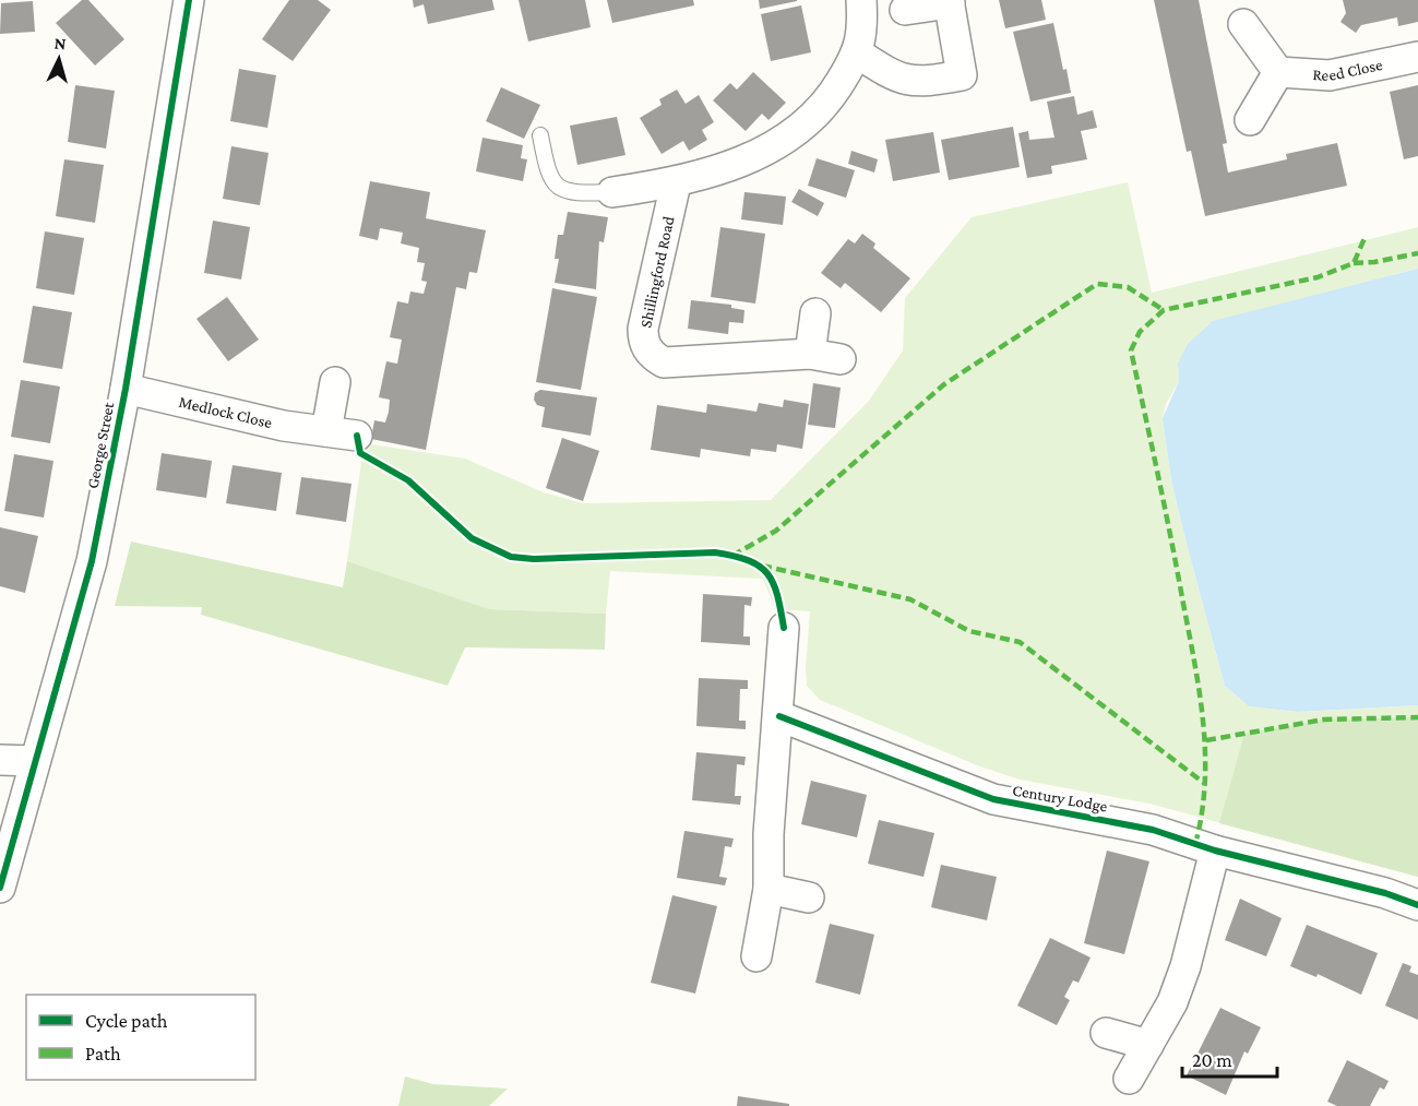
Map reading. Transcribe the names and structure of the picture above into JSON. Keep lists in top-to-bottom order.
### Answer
{
  "streets": {
    "street": [
      "Reed Close",
      "Shillingford Road",
      "Medlock Close",
      "George Street",
      "Century Lodge"
    ]
  },
  "crossings": [
    ["Medlock Close", "George Street"]
  ],
  "legend": ["Cycle path", "Path"],
  "scale_bar": "20 m",
  "north": "top"
}
